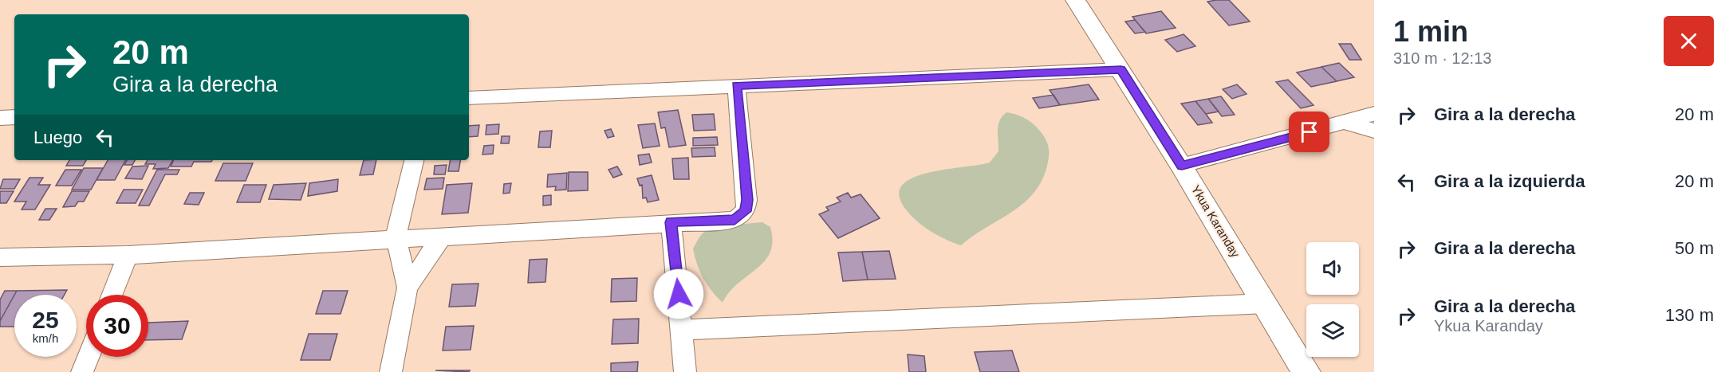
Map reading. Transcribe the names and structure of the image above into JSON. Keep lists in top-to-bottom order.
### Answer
{
  "streets": {
    "street": ["Ykua Karanday"]
  },
  "page": {
    "heading": ["1 min", "310 m · 12:13"],
    "turn": ["20 m", "Gira a la derecha"],
    "list": [
      {
        "name": "Gira a la derecha",
        "value": "20 m"
      },
      {
        "name": "Gira a la izquierda",
        "value": "20 m"
      },
      {
        "name": "Gira a la derecha",
        "value": "50 m"
      },
      {
        "name": "Gira a la derecha",
        "note": "Ykua Karanday",
        "value": "130 m"
      }
    ],
    "then": "Luego",
    "speed": "25 km/h",
    "limit": "30"
  }
}
